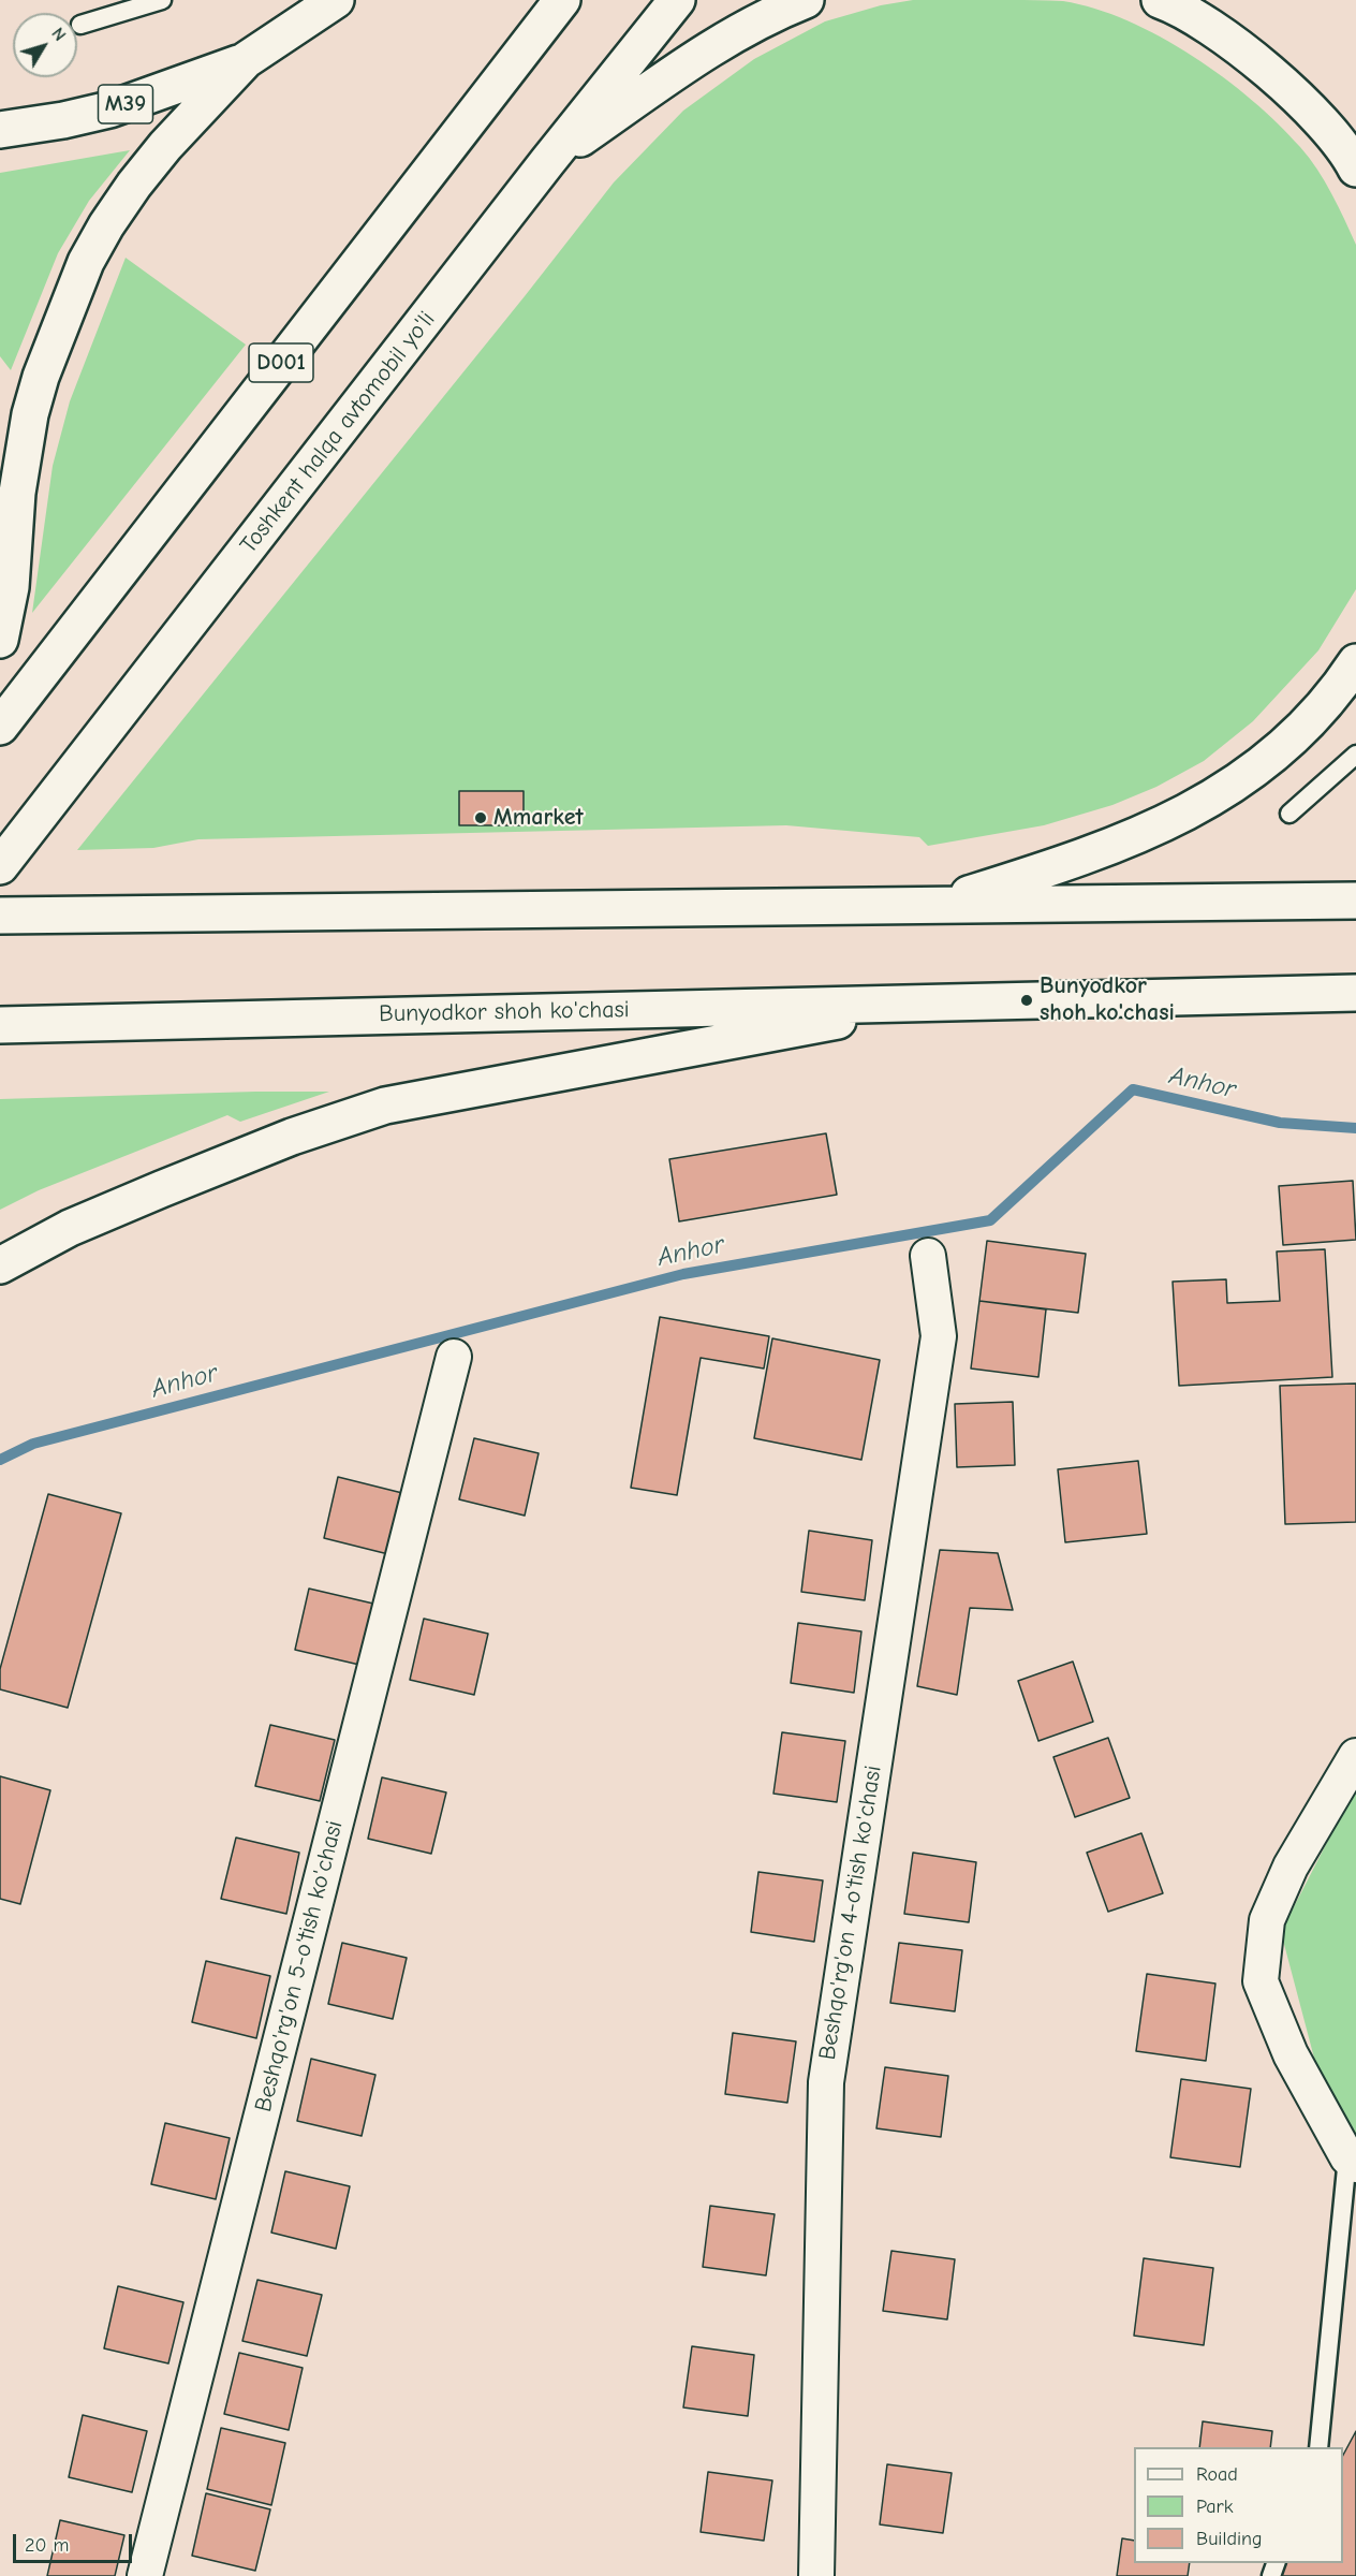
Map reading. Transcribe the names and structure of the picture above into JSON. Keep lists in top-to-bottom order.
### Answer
{
  "streets": {
    "highway": [
      "M39",
      "D001",
      "Toshkent halqa avtomobil yo'li",
      "Bunyodkor shoh ko'chasi"
    ],
    "street": ["Beshqo'rg'on 4-o'tish ko'chasi", "Beshqo'rg'on 5-o'tish ko'chasi"]
  },
  "water": ["Anhor"],
  "places": ["Mmarket", "Bunyodkor shoh ko'chasi"],
  "legend": ["Road", "Park", "Building"],
  "scale_bar": "20 m",
  "north": "top right"
}
